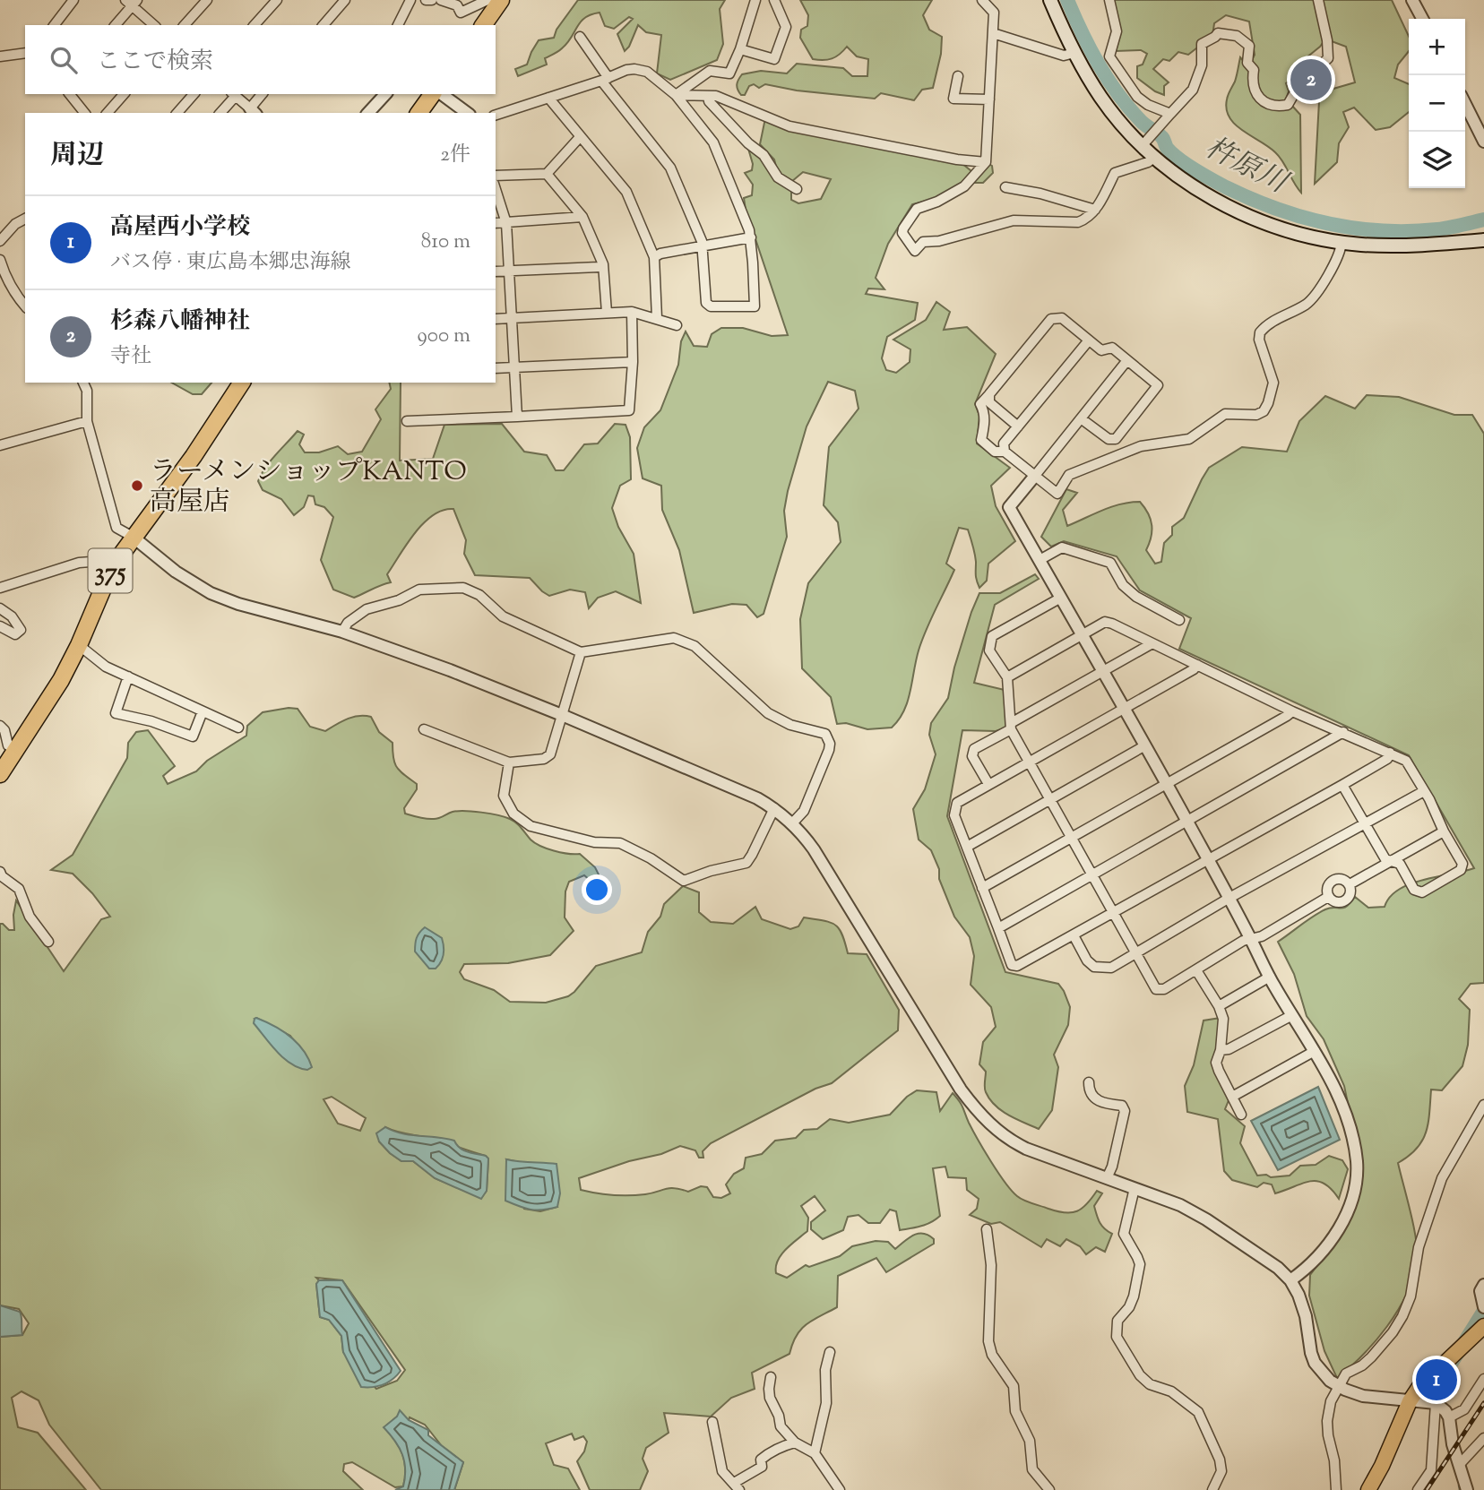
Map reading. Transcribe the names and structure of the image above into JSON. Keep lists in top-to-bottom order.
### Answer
{
  "streets": {
    "highway": ["375"]
  },
  "water": ["杵原川"],
  "places": ["ラーメンショップKANTO 高屋店"],
  "page": {
    "map_buttons": ["+", "−"],
    "search": "ここで検索",
    "pins": ["2", "1"],
    "heading": ["周辺", "2件"],
    "list": [
      {
        "mark": "1",
        "name": "高屋西小学校",
        "note": "バス停 · 東広島本郷忠海線",
        "value": "810 m"
      },
      {
        "mark": "2",
        "name": "杉森八幡神社",
        "note": "寺社",
        "value": "900 m"
      }
    ]
  }
}
